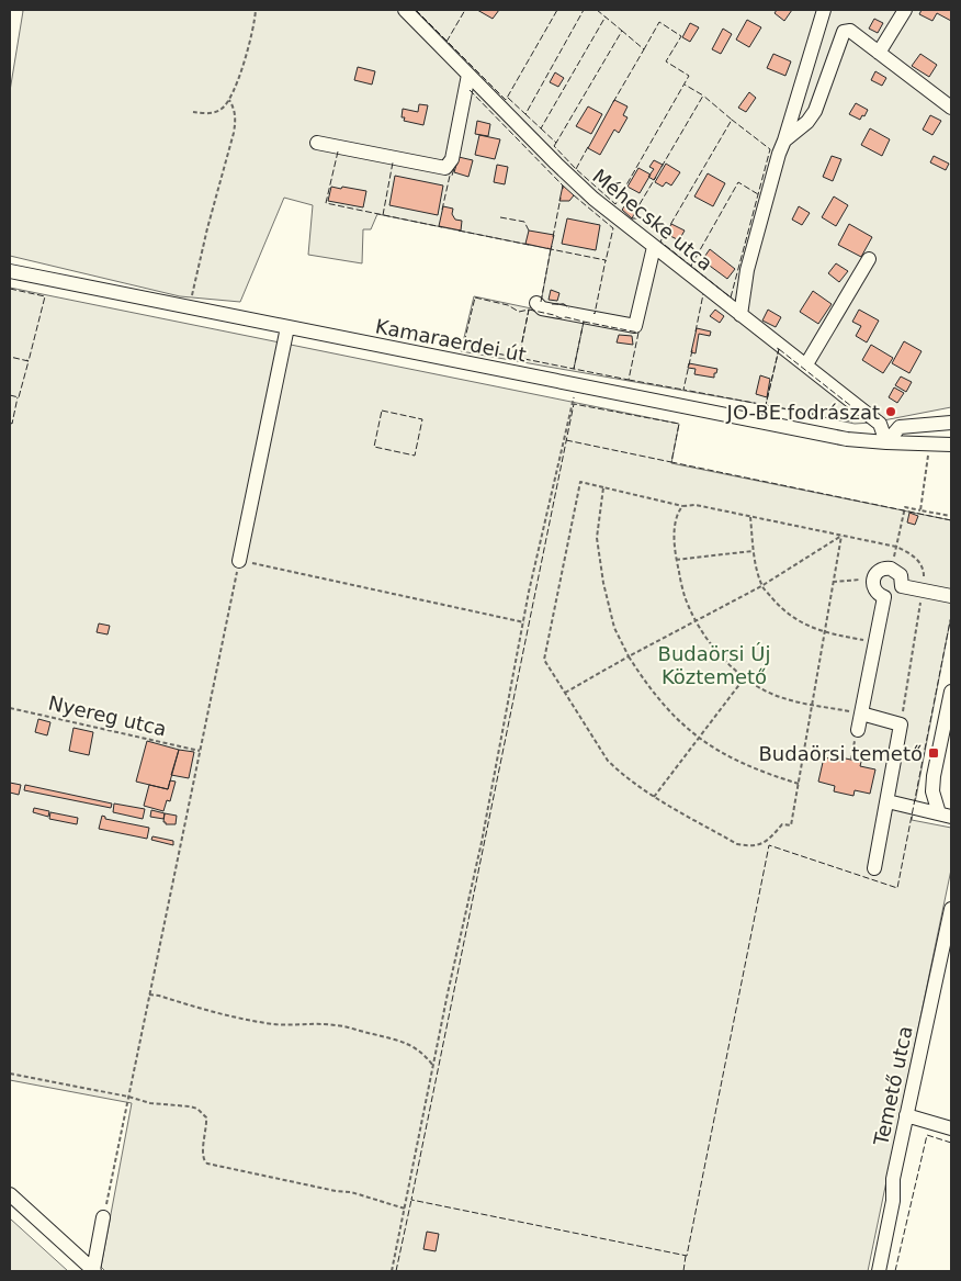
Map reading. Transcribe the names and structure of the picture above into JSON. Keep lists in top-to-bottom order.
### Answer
{
  "streets": {
    "street": ["Méhecske utca", "Kamaraerdei út", "Temető utca"],
    "path": ["Nyereg utca"]
  },
  "crossings": [
    ["Méhecske utca", "Kamaraerdei út"]
  ],
  "parks": ["Budaörsi Új Köztemető"],
  "places": {
    "other": ["JO-BE fodrászat"],
    "transit": ["Budaörsi temető"]
  }
}
